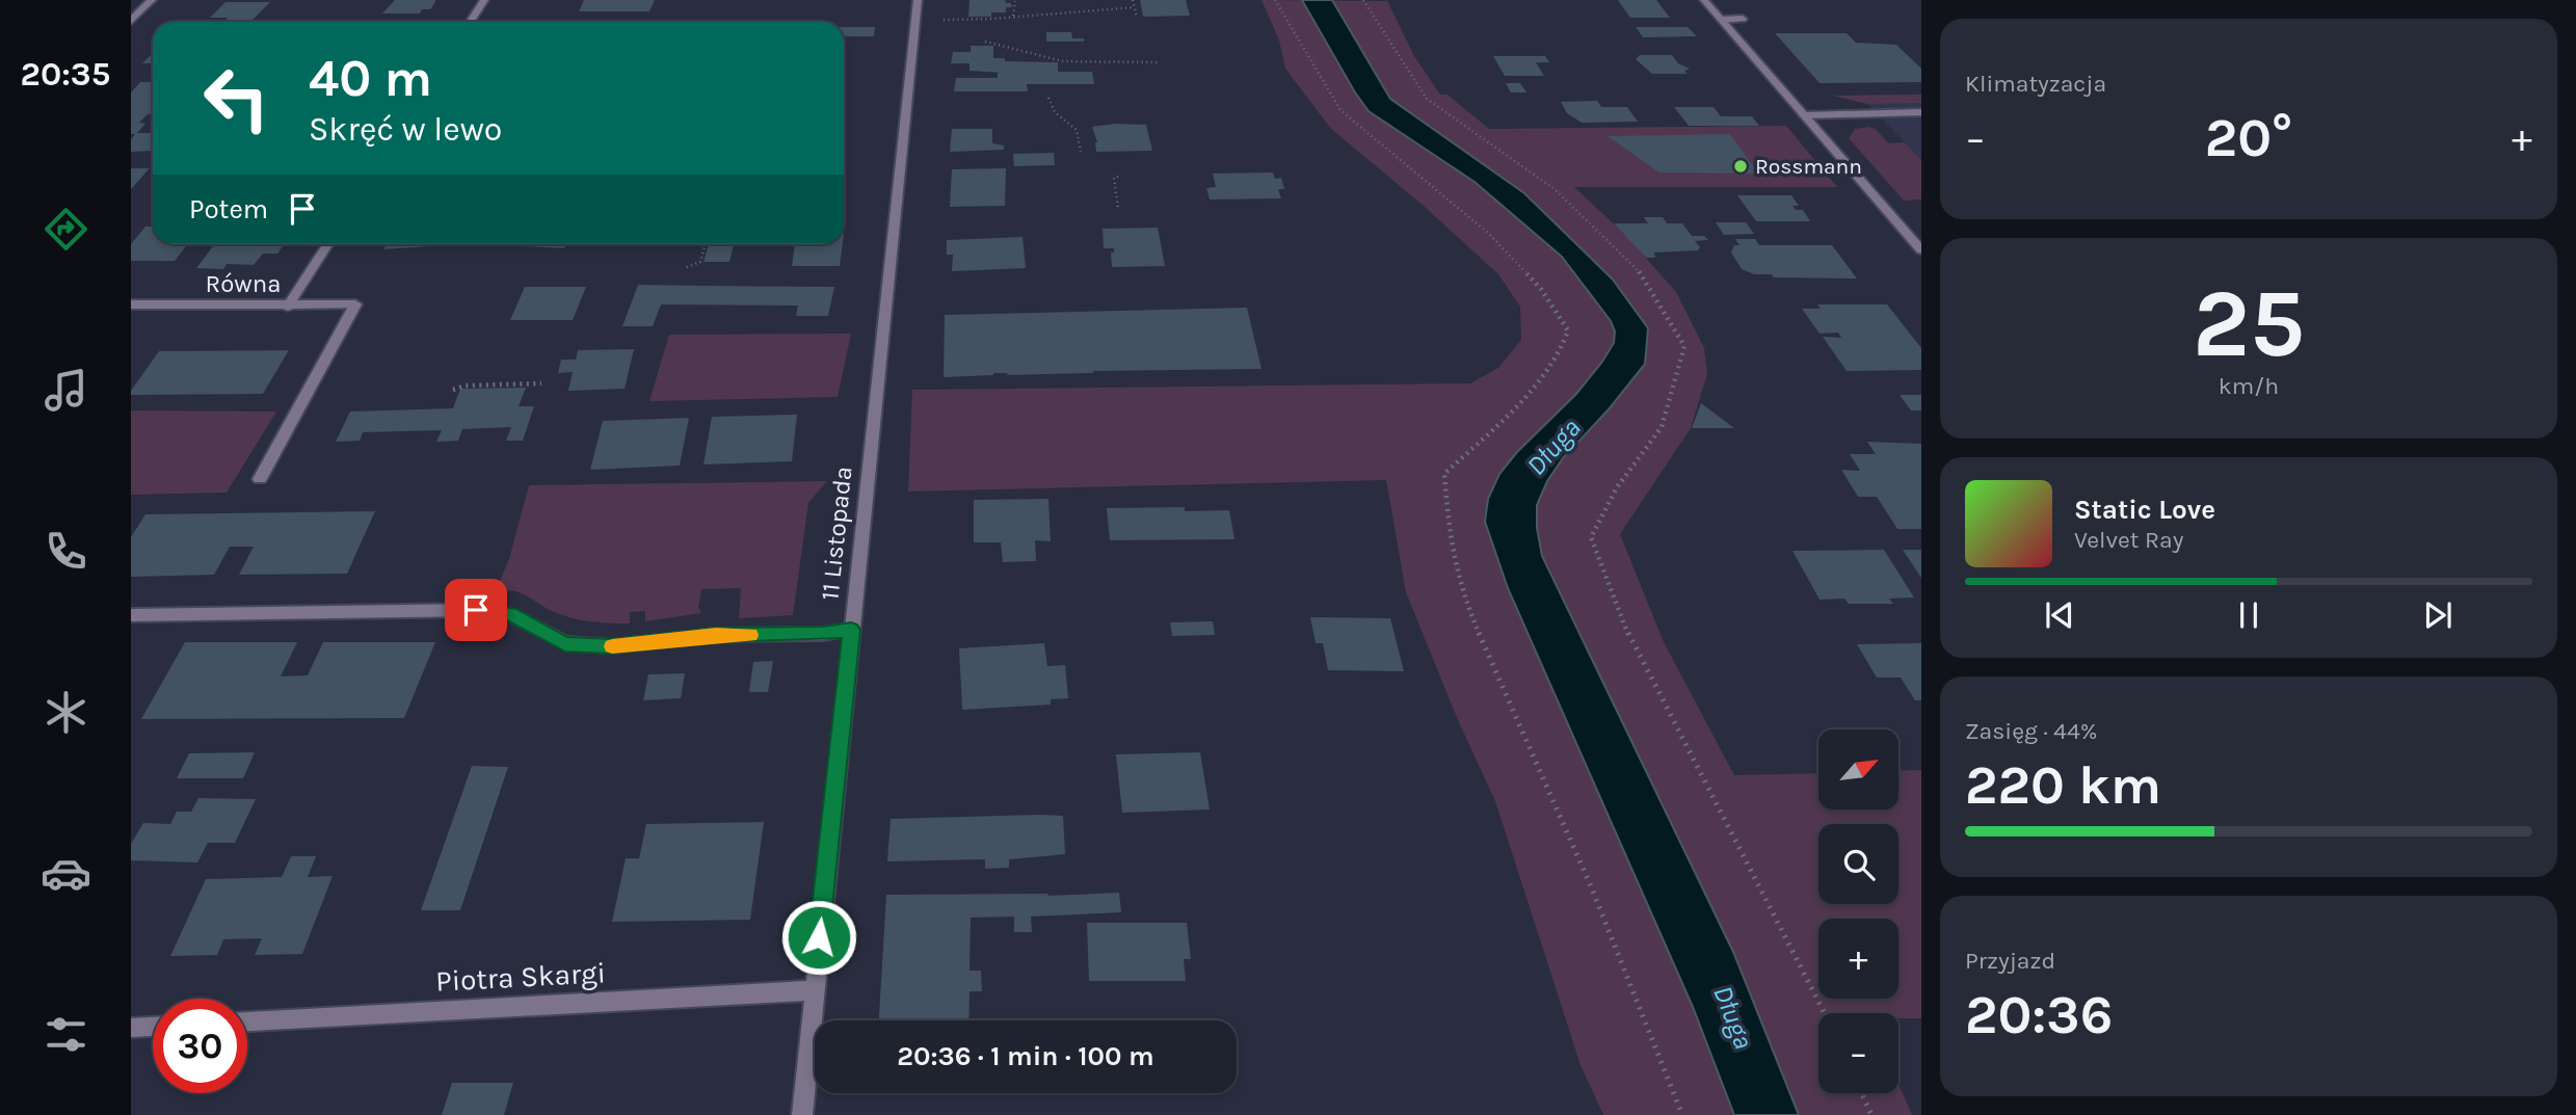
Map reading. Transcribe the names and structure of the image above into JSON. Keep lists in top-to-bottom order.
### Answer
{
  "streets": {
    "street": ["Równa", "11 Listopada", "Piotra Skargi"]
  },
  "crossings": [
    ["11 Listopada", "Piotra Skargi"]
  ],
  "water": ["Długa"],
  "places": ["Rossmann"],
  "north": "top right",
  "page": {
    "tabs": "20:35",
    "tile": [
      "Klimatyzacja",
      ["25", "km/h"],
      ["Zasięg · 44%", "220 km"],
      ["Przyjazd", "20:36"]
    ],
    "turn": ["40 m", "Skręć w lewo"],
    "heat": ["−", "20°", "+"],
    "then": "Potem",
    "song": ["Static Love", "Velvet Ray"],
    "map_buttons": ["+", "−"],
    "limit": "30",
    "trip": "20:36 · 1 min · 100 m"
  }
}
